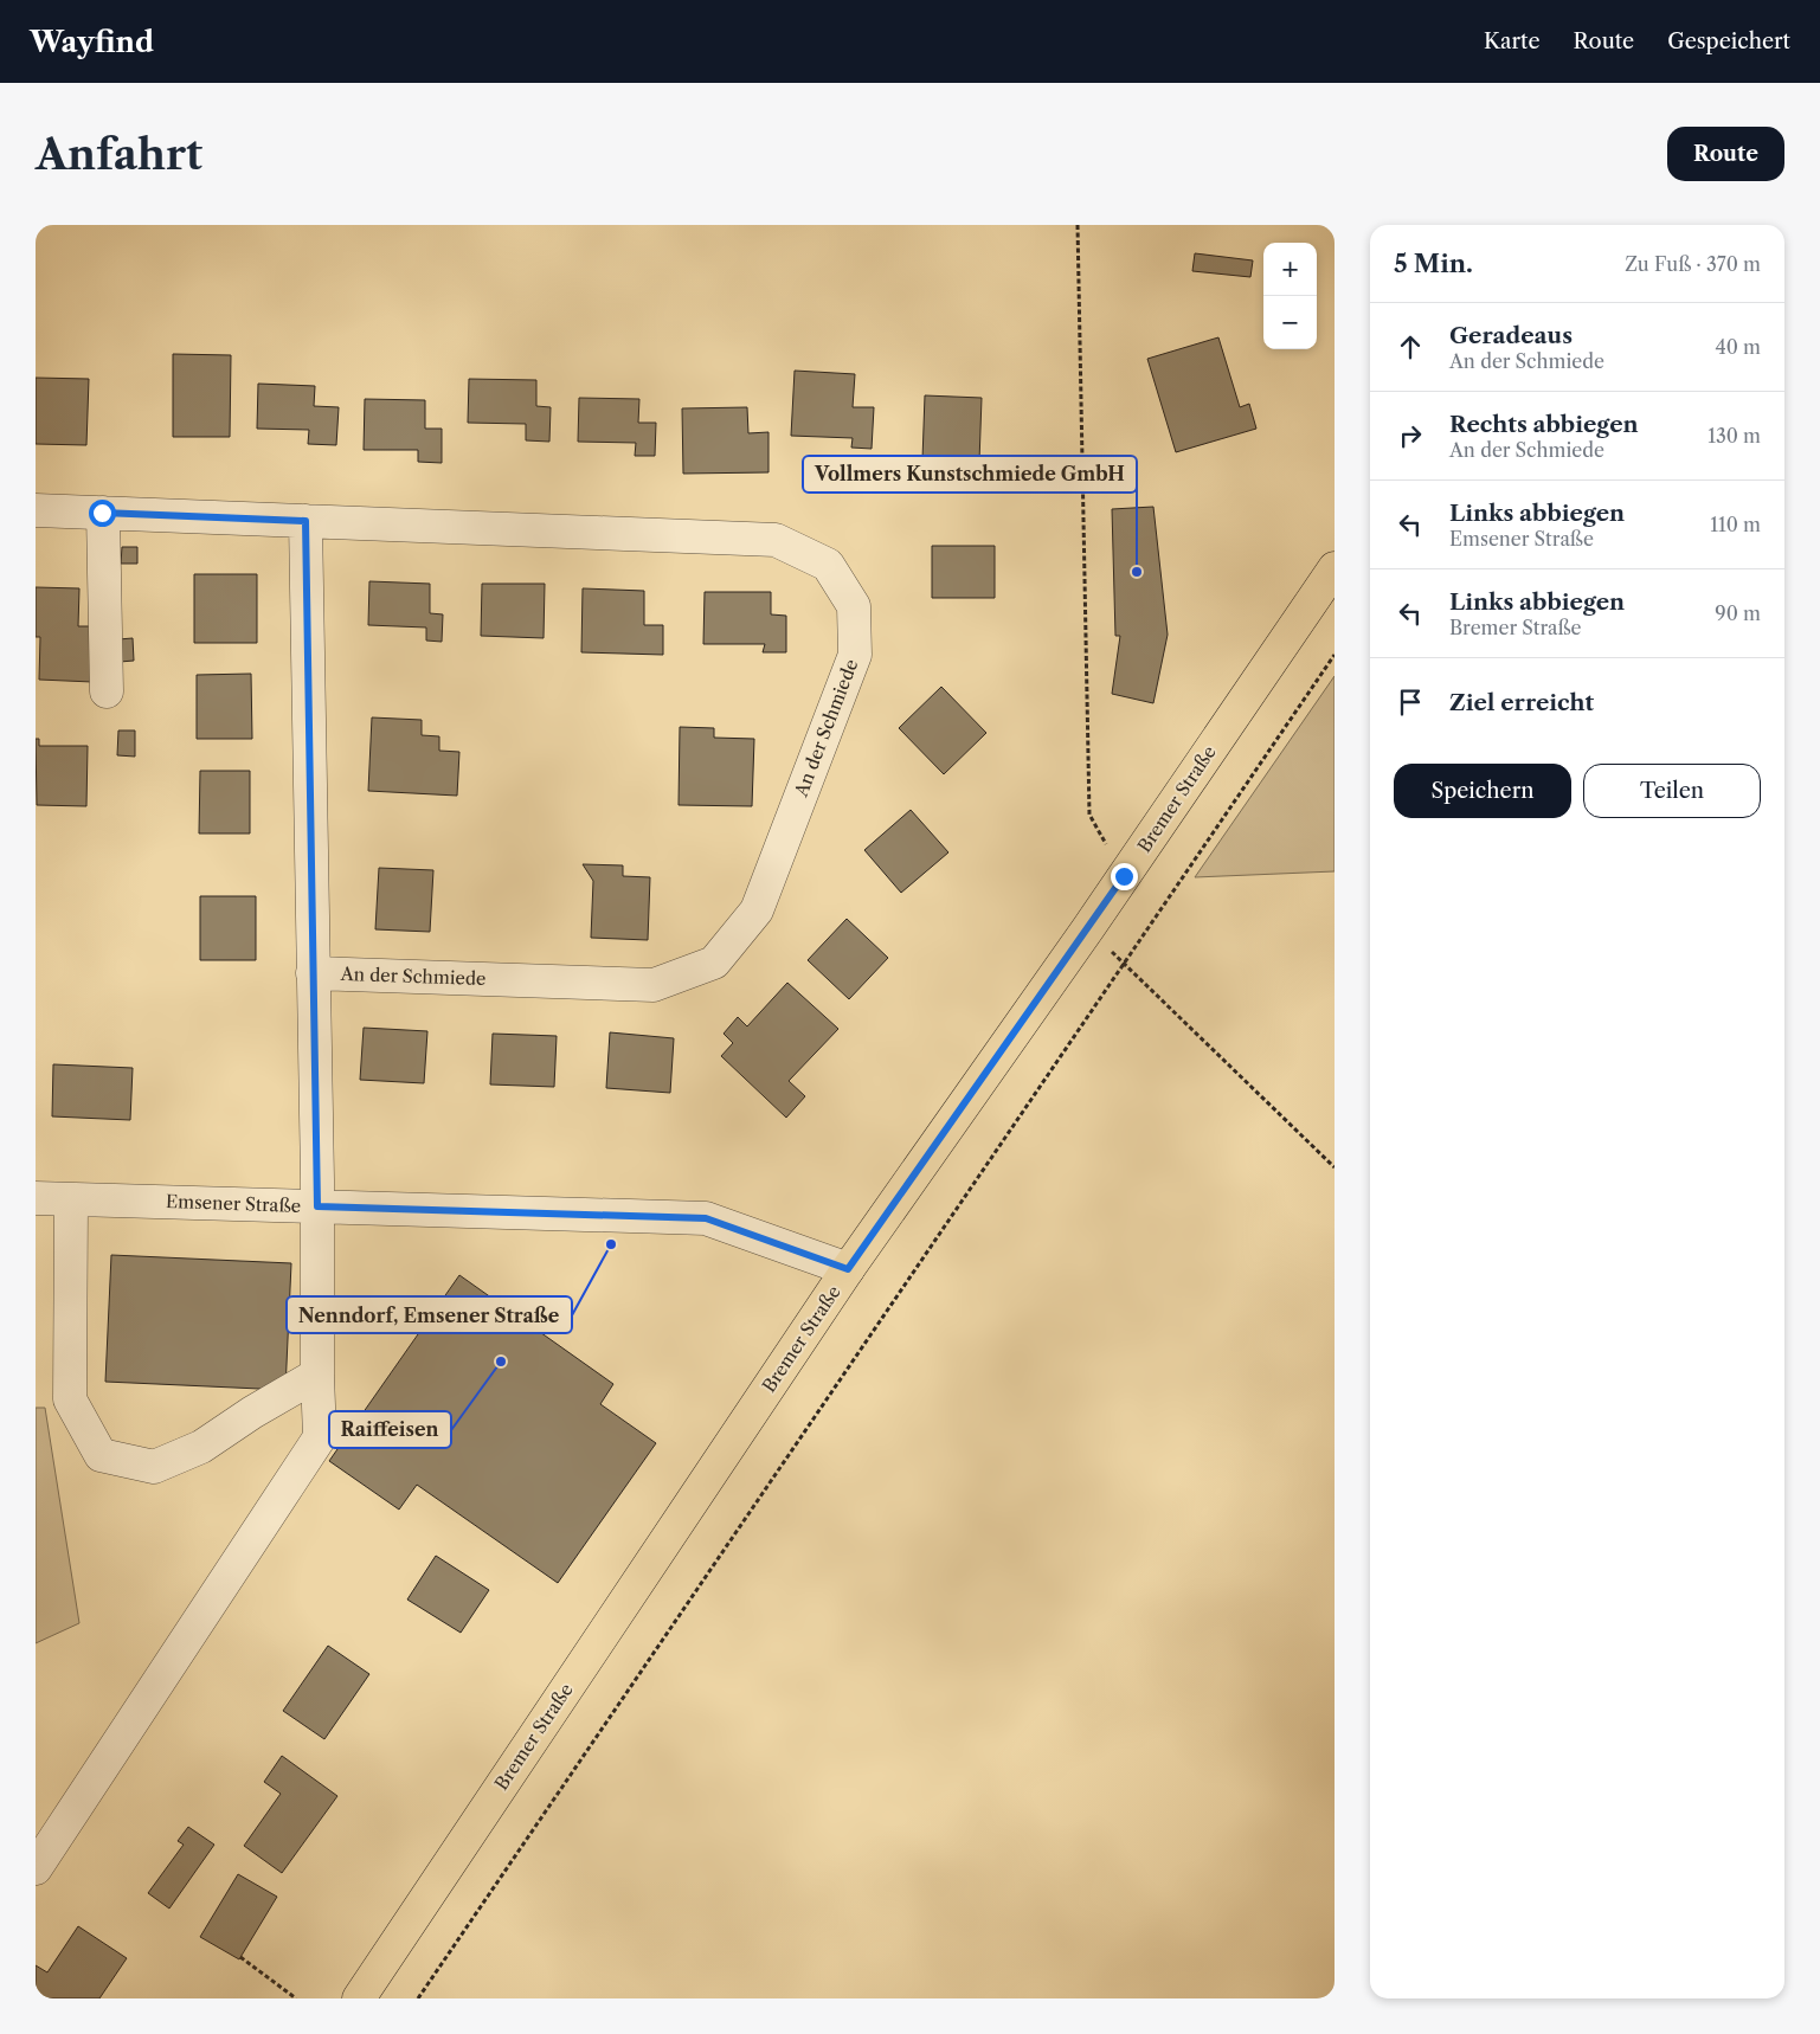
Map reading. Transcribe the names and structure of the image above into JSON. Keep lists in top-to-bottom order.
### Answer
{
  "streets": {
    "main road": ["Bremer Straße"],
    "street": ["An der Schmiede", "Emsener Straße"]
  },
  "crossings": [
    ["Bremer Straße", "Emsener Straße"]
  ],
  "places": ["Vollmers Kunstschmiede GmbH", "Nenndorf, Emsener Straße", "Raiffeisen"],
  "page": {
    "header": "Wayfind",
    "nav": ["Karte", "Route", "Gespeichert"],
    "buttons": [
      "Route",
      ["Speichern", "Teilen"]
    ],
    "title": "Anfahrt",
    "heading": ["5 Min.", "Zu Fuß · 370 m"],
    "map_buttons": ["+", "−"],
    "list": [
      ["Geradeaus", "An der Schmiede", "40 m"],
      ["Rechts abbiegen", "An der Schmiede", "130 m"],
      ["Links abbiegen", "Emsener Straße", "110 m"],
      ["Links abbiegen", "Bremer Straße", "90 m"],
      "Ziel erreicht"
    ]
  }
}
